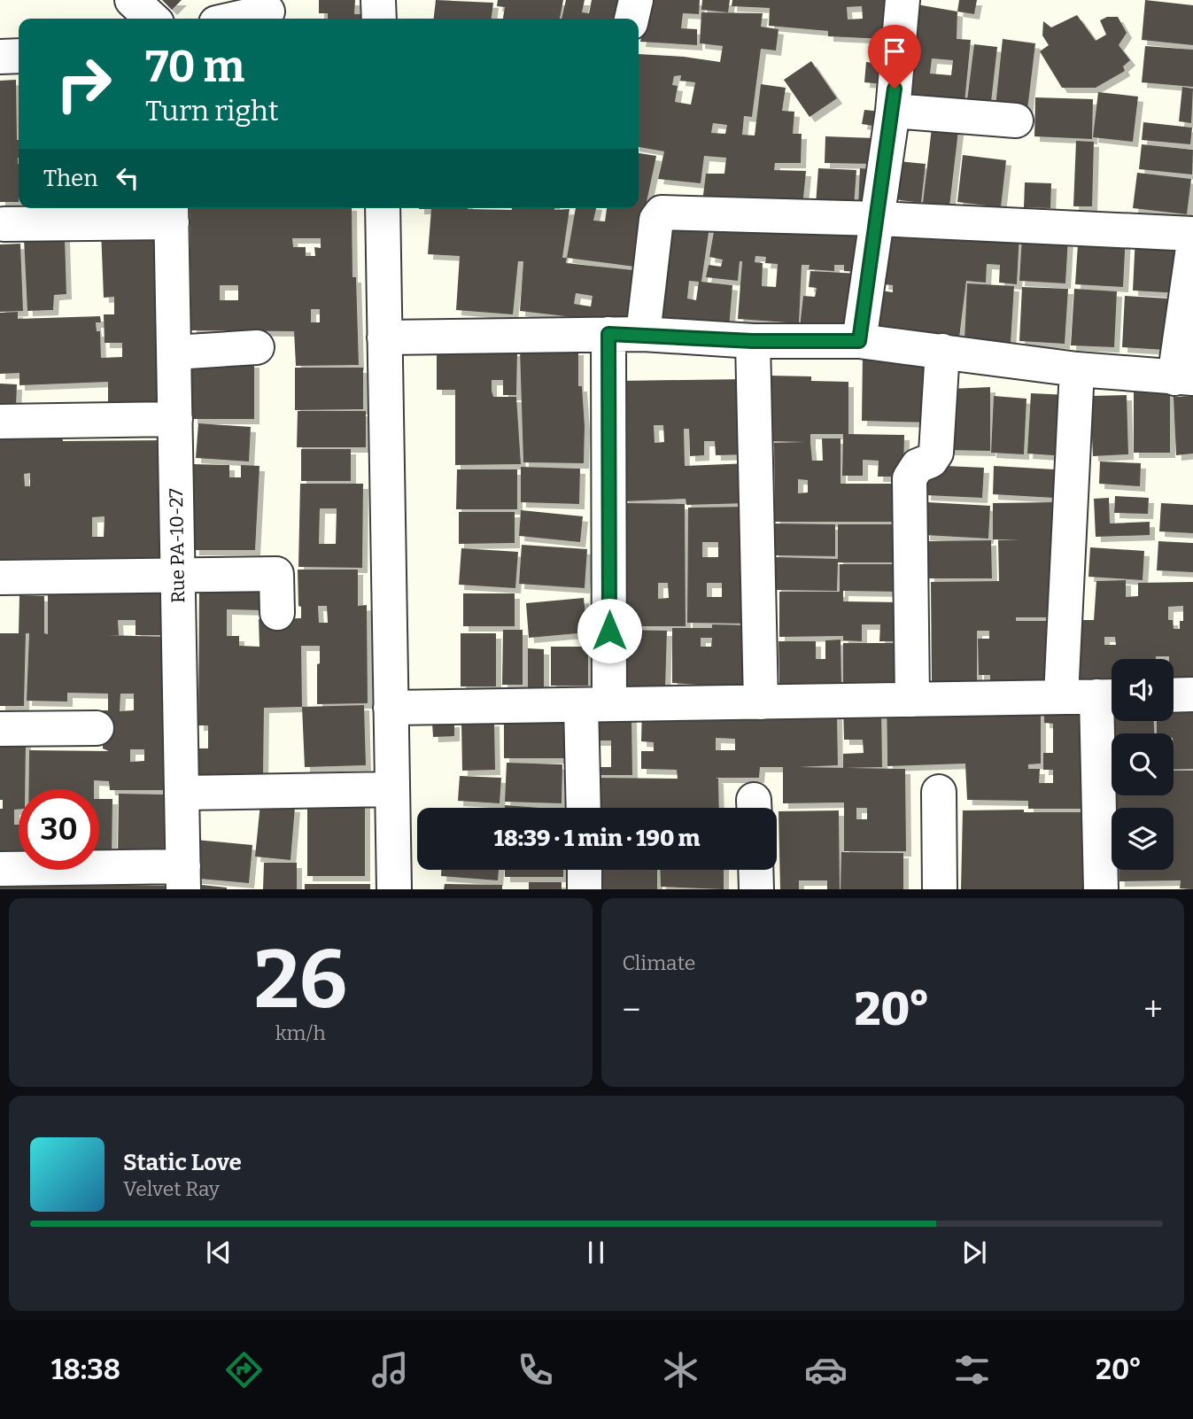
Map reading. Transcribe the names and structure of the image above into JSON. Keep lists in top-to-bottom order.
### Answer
{
  "streets": {
    "street": ["Rue PA-10-27"]
  },
  "page": {
    "turn": ["70 m", "Turn right"],
    "then": "Then",
    "limit": "30",
    "trip": "18:39 · 1 min · 190 m",
    "tile": [
      ["26", "km/h"],
      "Climate"
    ],
    "heat": ["−", "20°", "+"],
    "song": ["Static Love", "Velvet Ray"],
    "tabs": ["18:38", "20°"]
  }
}
